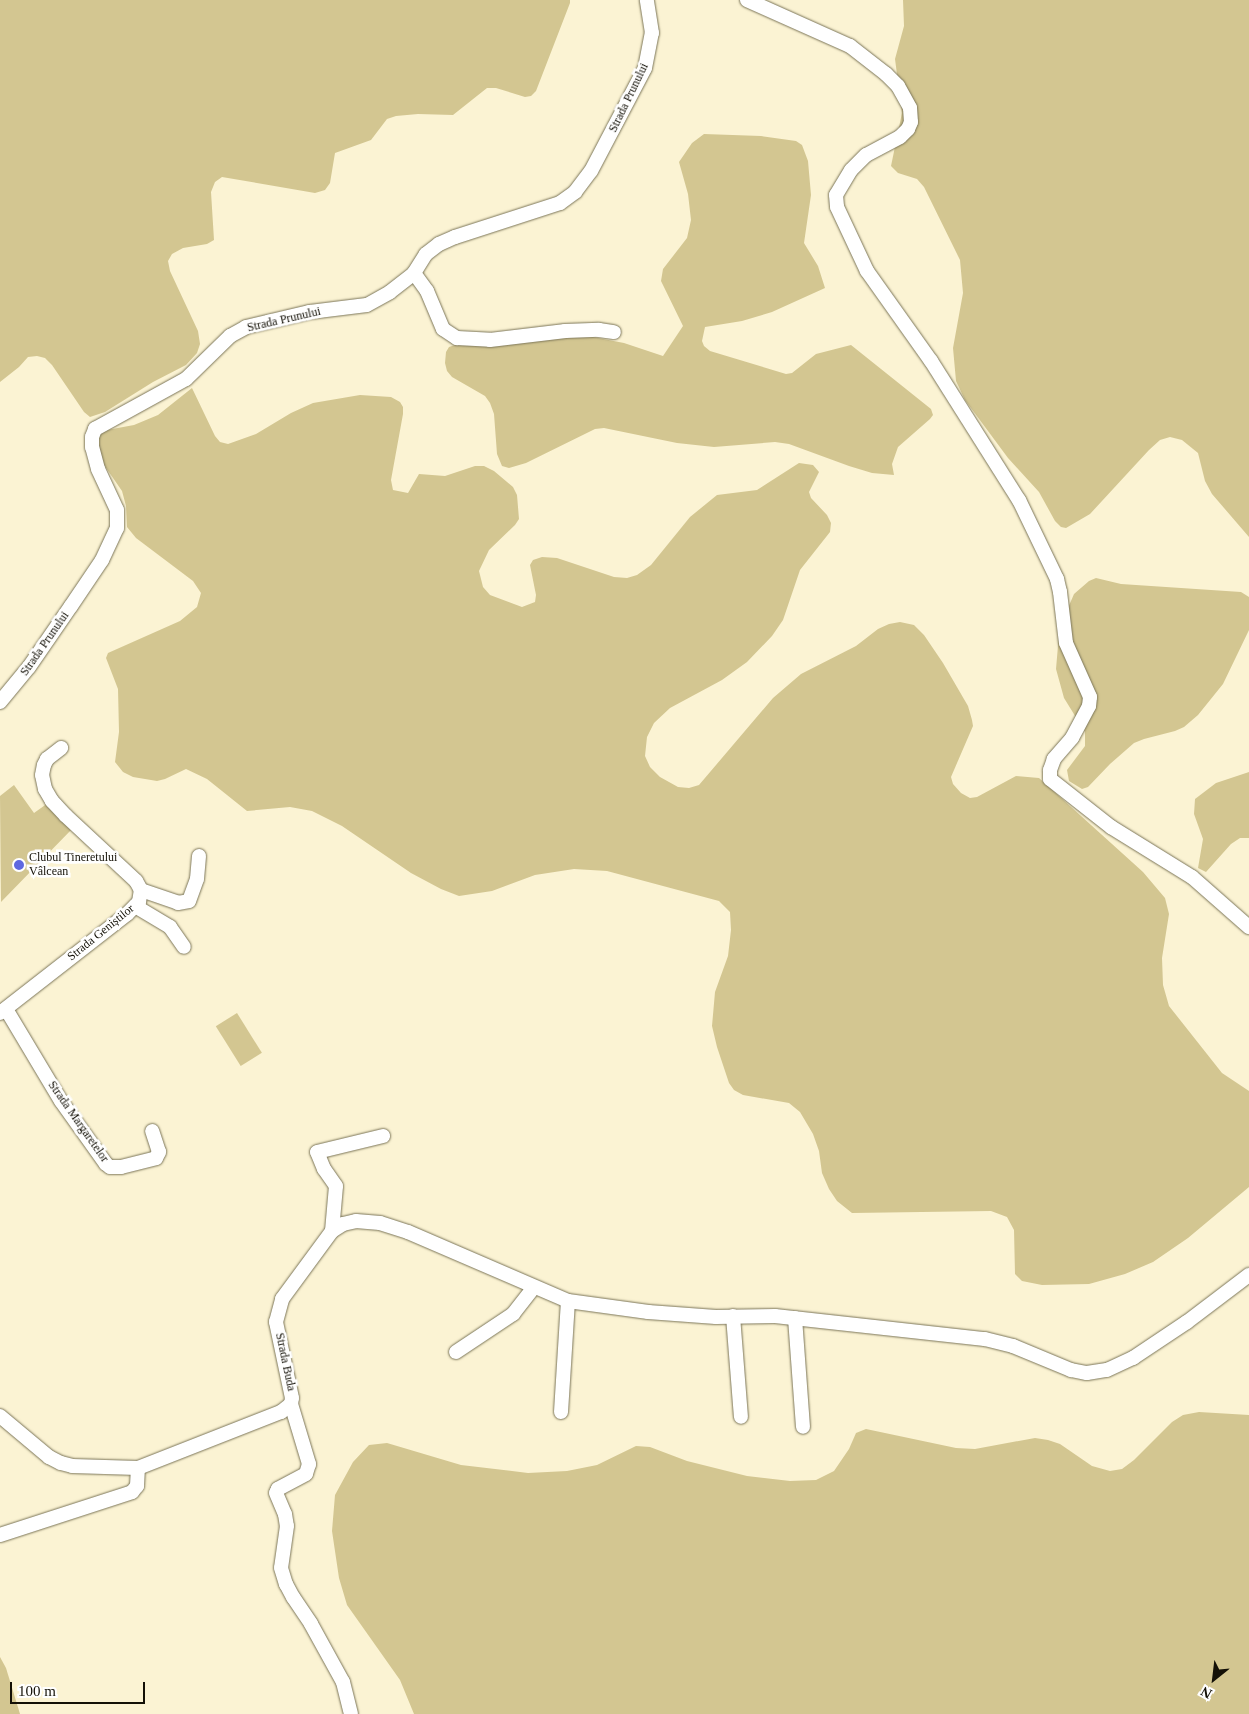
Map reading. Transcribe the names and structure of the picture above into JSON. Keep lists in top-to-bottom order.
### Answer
{
  "streets": {
    "street": [
      "Strada Prunului",
      "Strada Geniștilor",
      "Strada Margaretelor",
      "Strada Buda"
    ]
  },
  "crossings": [
    ["Strada Geniștilor", "Strada Margaretelor"]
  ],
  "places": ["Clubul Tineretului Vâlcean"],
  "scale_bar": "100 m",
  "north": "bottom left"
}
